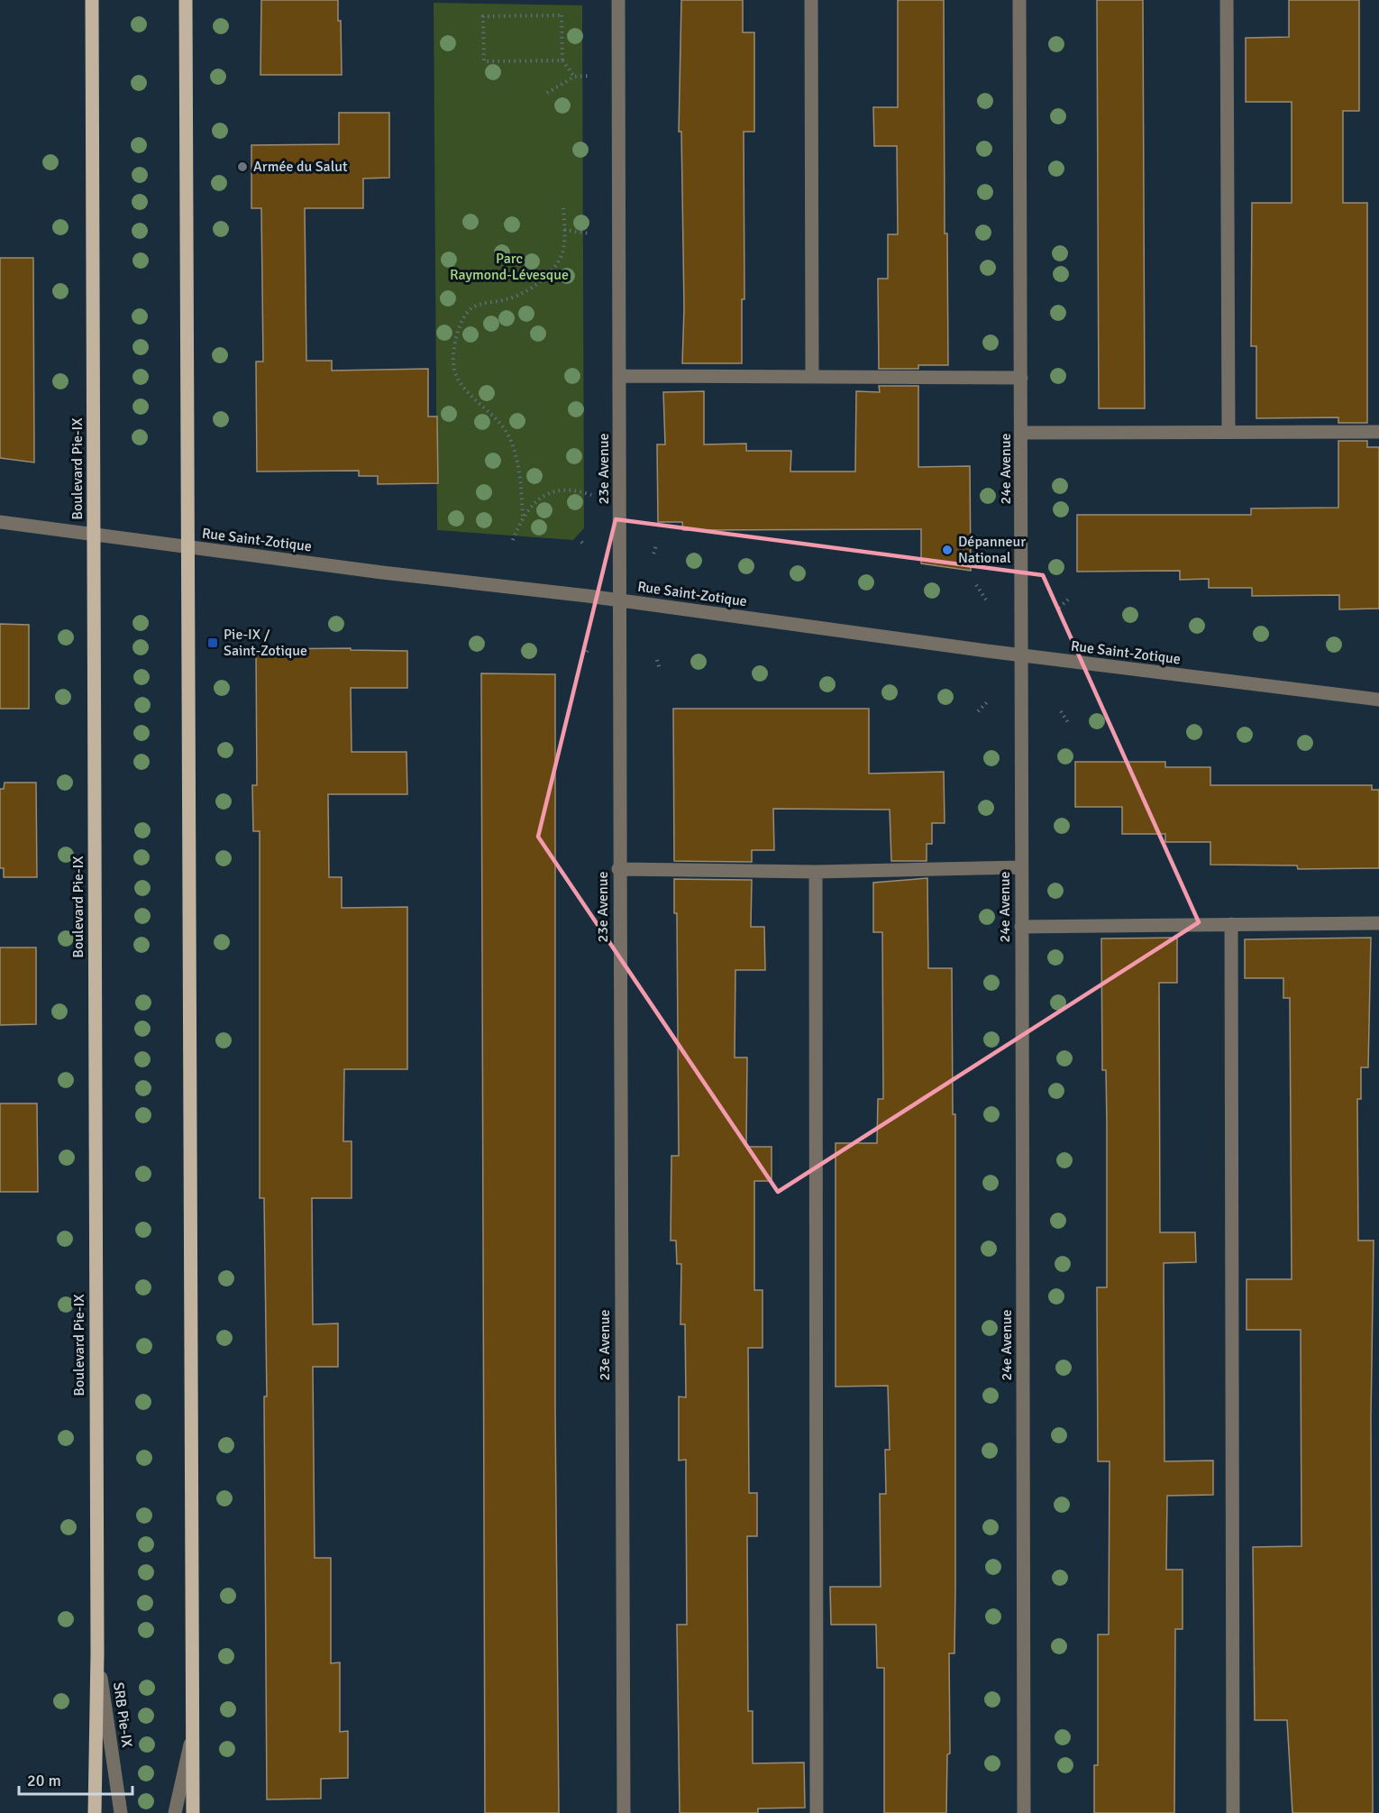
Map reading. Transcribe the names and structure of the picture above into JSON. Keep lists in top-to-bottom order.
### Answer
{
  "streets": {
    "main road": ["Boulevard Pie-IX"],
    "street": [
      "23e Avenue",
      "24e Avenue",
      "Rue Saint-Zotique",
      "SRB Pie-IX"
    ]
  },
  "crossings": [
    ["Boulevard Pie-IX", "Rue Saint-Zotique"],
    ["Boulevard Pie-IX", "SRB Pie-IX"],
    ["23e Avenue", "Rue Saint-Zotique"],
    ["24e Avenue", "Rue Saint-Zotique"]
  ],
  "parks": ["Parc Raymond-Lévesque"],
  "places": {
    "other": ["Armée du Salut", "Dépanneur National"],
    "transit": ["Pie-IX / Saint-Zotique"]
  },
  "scale_bar": "20 m"
}
